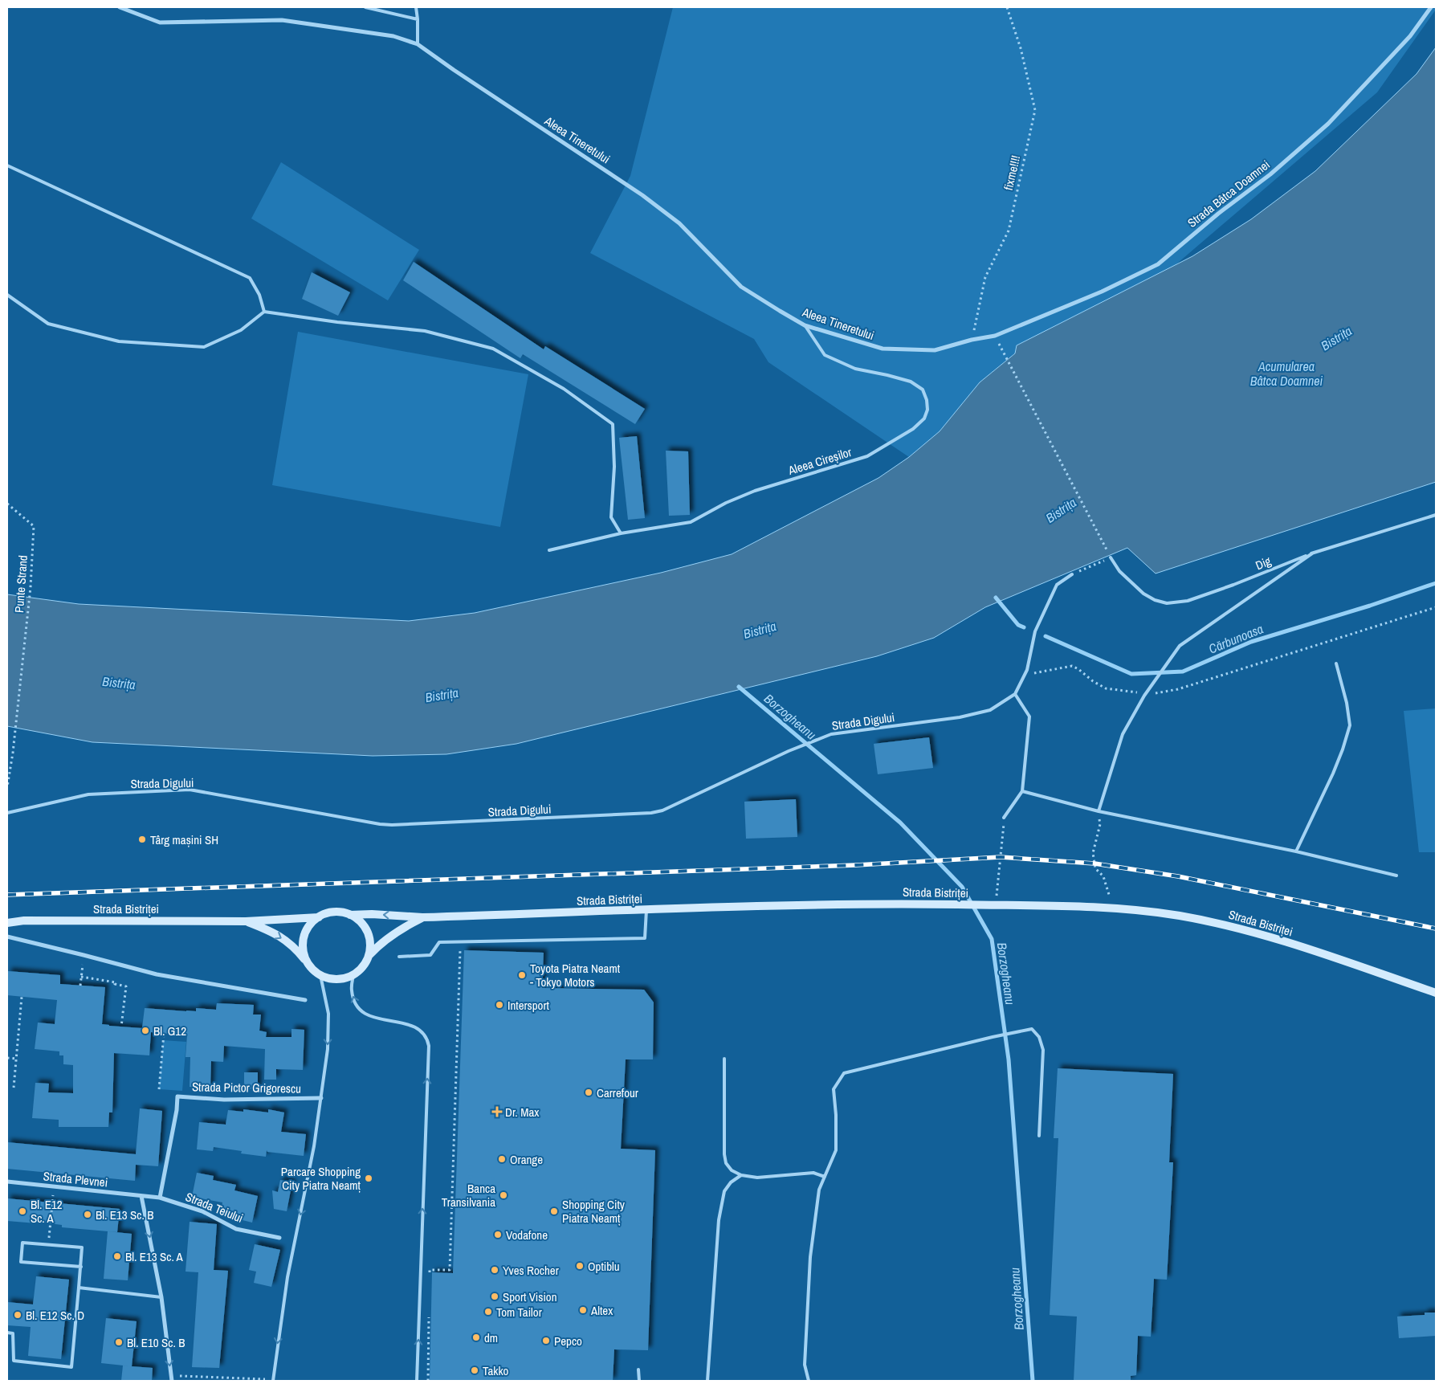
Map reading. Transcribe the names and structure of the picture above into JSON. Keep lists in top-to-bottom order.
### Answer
{
  "streets": {
    "main road": ["Strada Bistriței"],
    "street": [
      "Aleea Tineretului",
      "Strada Bâtca Doamnei",
      "Strada Pictor Grigorescu",
      "Strada Plevnei",
      "Strada Teiului"
    ],
    "lane": ["Aleea Cireșilor", "Dig", "Strada Digului"],
    "path": ["fixme!!!!", "Punte Strand"]
  },
  "crossings": [
    ["Aleea Tineretului", "fixme!!!!"],
    ["Aleea Tineretului", "Strada Bâtca Doamnei"],
    ["Aleea Tineretului", "Aleea Cireșilor"],
    ["Strada Pictor Grigorescu", "Strada Teiului"],
    ["Strada Plevnei", "Strada Teiului"]
  ],
  "water": [
    "Bistrița",
    "Acumularea Bâtca Doamnei",
    "Cărbunoasa",
    "Borzogheanu"
  ],
  "places": {
    "other": [
      "Târg mașini SH",
      "Toyota Piatra Neamt - Tokyo Motors",
      "Intersport",
      "Bl. G12",
      "Carrefour",
      "Orange",
      "Parcare Shopping City Piatra Neamț",
      "Banca Transilvania",
      "Bl. E12 Sc. A",
      "Shopping City Piatra Neamț",
      "Bl. E13 Sc. B",
      "Vodafone",
      "Bl. E13 Sc. A",
      "Optiblu",
      "Yves Rocher",
      "Sport Vision",
      "Altex",
      "Tom Tailor",
      "Bl. E12 Sc. D",
      "dm",
      "Pepco",
      "Bl. E10 Sc. B",
      "Takko"
    ],
    "health": ["Dr. Max"]
  }
}
